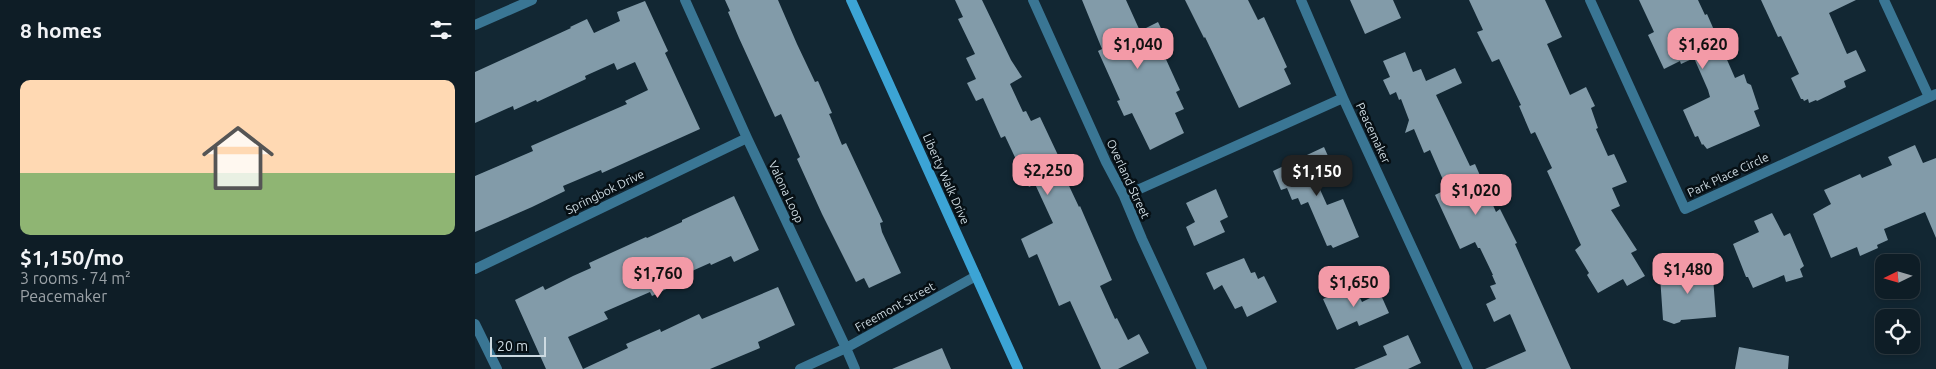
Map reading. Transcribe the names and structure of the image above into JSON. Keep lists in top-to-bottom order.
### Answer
{
  "streets": {
    "street": [
      "Peacemaker",
      "Park Place Circle",
      "Liberty Walk Drive",
      "Overland Street",
      "Springbok Drive",
      "Valona Loop",
      "Freemont Street"
    ]
  },
  "crossings": [
    ["Peacemaker", "Overland Street"],
    ["Liberty Walk Drive", "Freemont Street"],
    ["Springbok Drive", "Valona Loop"],
    ["Valona Loop", "Freemont Street"]
  ],
  "scale_bar": "20 m",
  "north": "left",
  "page": {
    "heading": "8 homes",
    "price": [
      "$1,040",
      "$1,620",
      "$2,250",
      "$1,150",
      "$1,020",
      "$1,480",
      "$1,760",
      "$1,650"
    ],
    "list": [
      {
        "name": "$1,150/mo",
        "note": "3 rooms · 74 m² · Peacemaker"
      }
    ],
    "scale": "20 m"
  }
}
